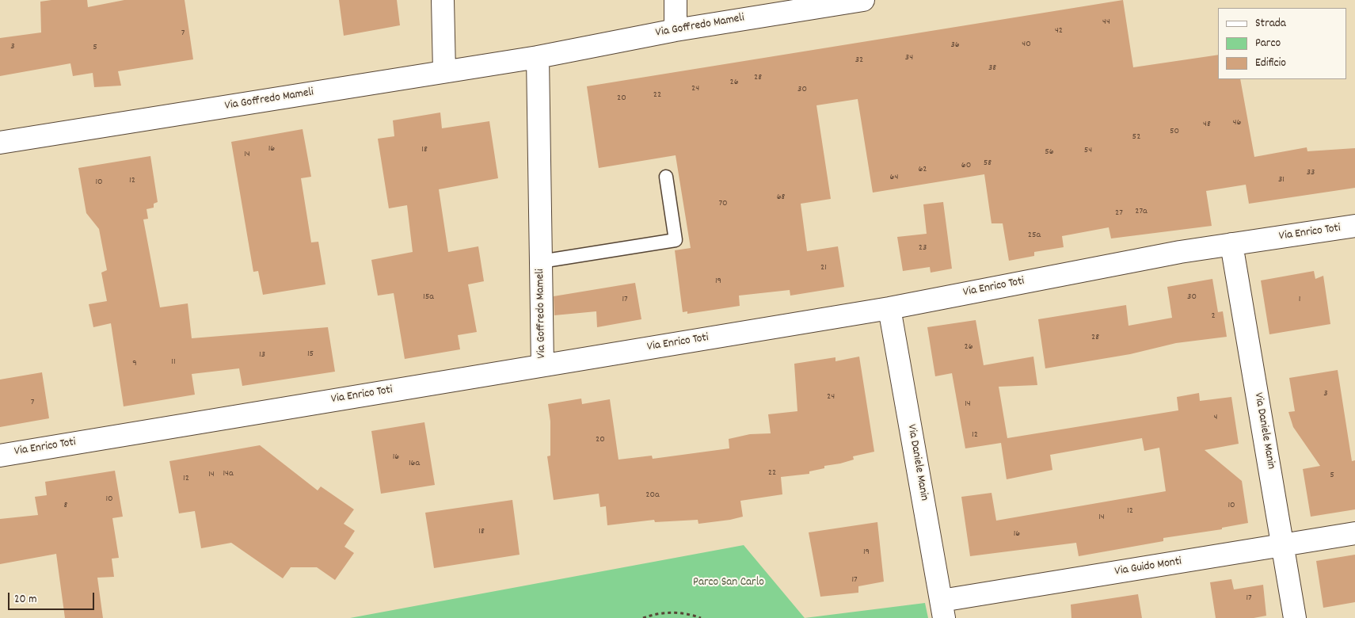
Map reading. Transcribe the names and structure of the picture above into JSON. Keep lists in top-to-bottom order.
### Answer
{
  "streets": {
    "street": [
      "Via Goffredo Mameli",
      "Via Enrico Toti",
      "Via Daniele Manin",
      "Via Guido Monti"
    ]
  },
  "crossings": [
    ["Via Goffredo Mameli", "Via Enrico Toti"],
    ["Via Enrico Toti", "Via Daniele Manin"],
    ["Via Daniele Manin", "Via Guido Monti"]
  ],
  "parks": ["Parco San Carlo"],
  "house_numbers": [
    "44",
    "42",
    "7",
    "40",
    "36",
    "3",
    "5",
    "34",
    "32",
    "38",
    "28",
    "26",
    "24",
    "30",
    "22",
    "20",
    "46",
    "48",
    "50",
    "52",
    "16",
    "18",
    "54",
    "56",
    "14",
    "58",
    "60",
    "62",
    "33",
    "64",
    "31",
    "12",
    "10",
    "68",
    "70",
    "27a",
    "27",
    "25a",
    "23",
    "21",
    "19",
    "15a",
    "30",
    "17",
    "1",
    "2",
    "28",
    "26",
    "15",
    "13",
    "11",
    "9",
    "3",
    "24",
    "7",
    "14",
    "4",
    "12",
    "20",
    "16",
    "16a",
    "22",
    "14a",
    "14",
    "5",
    "12",
    "20a",
    "10",
    "8",
    "10",
    "12",
    "14",
    "18",
    "16",
    "19",
    "17",
    "17"
  ],
  "legend": ["Strada", "Parco", "Edificio"],
  "scale_bar": "20 m"
}
